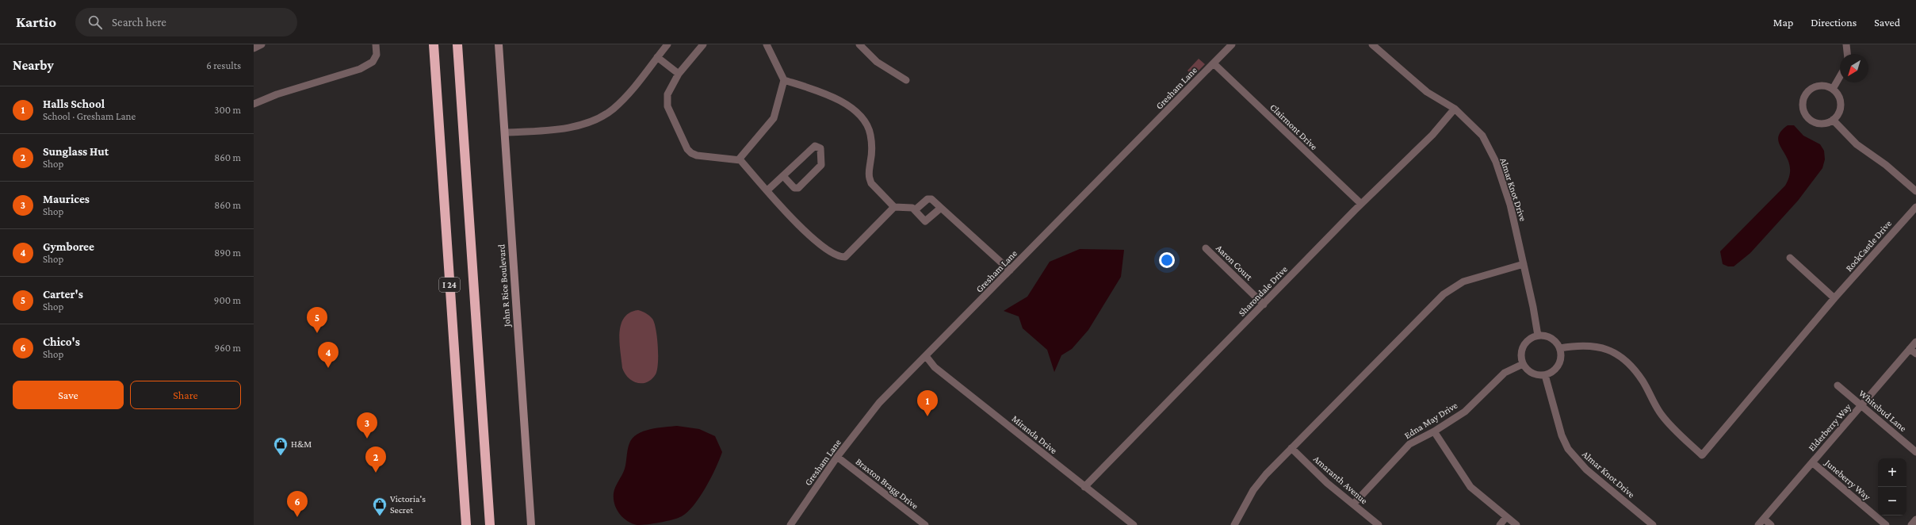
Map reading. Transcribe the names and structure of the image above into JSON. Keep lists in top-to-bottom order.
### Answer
{
  "streets": {
    "highway": ["I 24"],
    "street": [
      "Gresham Lane",
      "Clairmont Drive",
      "Almar Knot Drive",
      "RockCastle Drive",
      "Aaron Court",
      "John R Rice Boulevard",
      "Sharondale Drive",
      "Whitebud Lane",
      "Edna May Drive",
      "Elderberry Way",
      "Miranda Drive",
      "Amaranth Avenue",
      "Juneberry Way",
      "Braxton Bragg Drive"
    ]
  },
  "crossings": [
    ["Gresham Lane", "Clairmont Drive"],
    ["Gresham Lane", "Miranda Drive"],
    ["Gresham Lane", "Braxton Bragg Drive"],
    ["Clairmont Drive", "Sharondale Drive"],
    ["Almar Knot Drive", "RockCastle Drive"],
    ["Almar Knot Drive", "Sharondale Drive"],
    ["Almar Knot Drive", "Edna May Drive"],
    ["RockCastle Drive", "Edna May Drive"],
    ["Aaron Court", "Sharondale Drive"],
    ["Sharondale Drive", "Miranda Drive"],
    ["Whitebud Lane", "Elderberry Way"],
    ["Edna May Drive", "Amaranth Avenue"],
    ["Elderberry Way", "Juneberry Way"]
  ],
  "places": {
    "shop": ["H&M", "Victoria's Secret"]
  },
  "north": "bottom left",
  "page": {
    "header": "Kartio",
    "search": "Search here",
    "nav": ["Map", "Directions", "Saved"],
    "heading": ["Nearby", "6 results"],
    "list": [
      {
        "mark": "1",
        "name": "Halls School",
        "note": "School · Gresham Lane",
        "value": "300 m"
      },
      {
        "mark": "2",
        "name": "Sunglass Hut",
        "note": "Shop",
        "value": "860 m"
      },
      {
        "mark": "3",
        "name": "Maurices",
        "note": "Shop",
        "value": "860 m"
      },
      {
        "mark": "4",
        "name": "Gymboree",
        "note": "Shop",
        "value": "890 m"
      },
      {
        "mark": "5",
        "name": "Carter's",
        "note": "Shop",
        "value": "900 m"
      },
      {
        "mark": "6",
        "name": "Chico's",
        "note": "Shop",
        "value": "960 m"
      }
    ],
    "pins": [
      "5",
      "4",
      "1",
      "3",
      "2",
      "6"
    ],
    "buttons": ["Save", "Share"],
    "map_buttons": ["+", "−"]
  }
}
